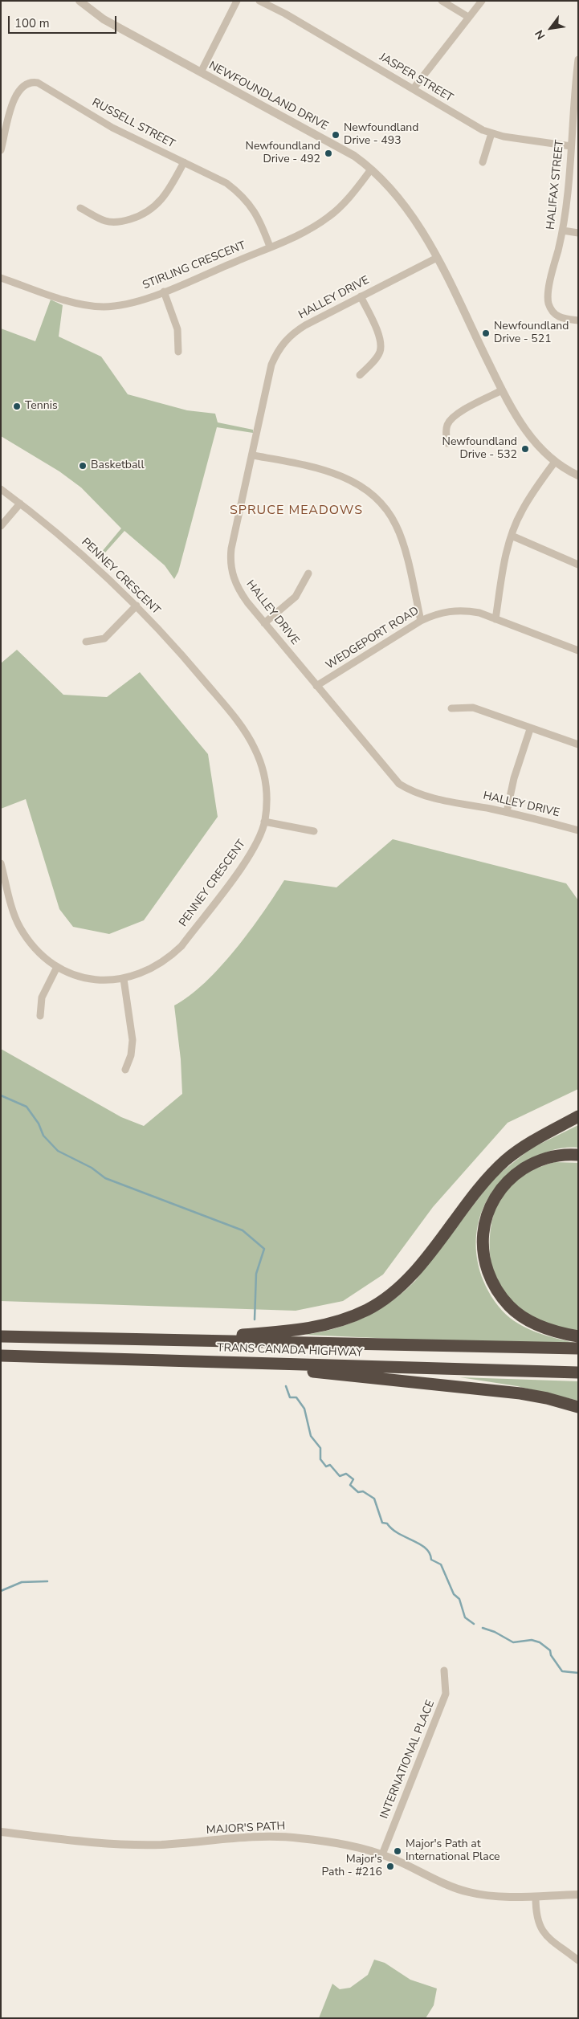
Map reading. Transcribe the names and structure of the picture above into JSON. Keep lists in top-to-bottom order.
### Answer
{
  "streets": {
    "highway": ["TRANS CANADA HIGHWAY"],
    "street": [
      "JASPER STREET",
      "NEWFOUNDLAND DRIVE",
      "RUSSELL STREET",
      "HALIFAX STREET",
      "STIRLING CRESCENT",
      "HALLEY DRIVE",
      "PENNEY CRESCENT",
      "WEDGEPORT ROAD",
      "INTERNATIONAL PLACE",
      "MAJOR'S PATH"
    ]
  },
  "crossings": [
    ["JASPER STREET", "HALIFAX STREET"],
    ["NEWFOUNDLAND DRIVE", "STIRLING CRESCENT"],
    ["NEWFOUNDLAND DRIVE", "HALLEY DRIVE"],
    ["RUSSELL STREET", "STIRLING CRESCENT"],
    ["HALLEY DRIVE", "WEDGEPORT ROAD"],
    ["INTERNATIONAL PLACE", "MAJOR'S PATH"]
  ],
  "districts": ["SPRUCE MEADOWS"],
  "places": [
    "Newfoundland Drive - 493",
    "Newfoundland Drive - 492",
    "Newfoundland Drive - 521",
    "Tennis",
    "Newfoundland Drive - 532",
    "Basketball",
    "Major's Path at International Place",
    "Major's Path - #216"
  ],
  "scale_bar": "100 m",
  "north": "bottom left"
}
